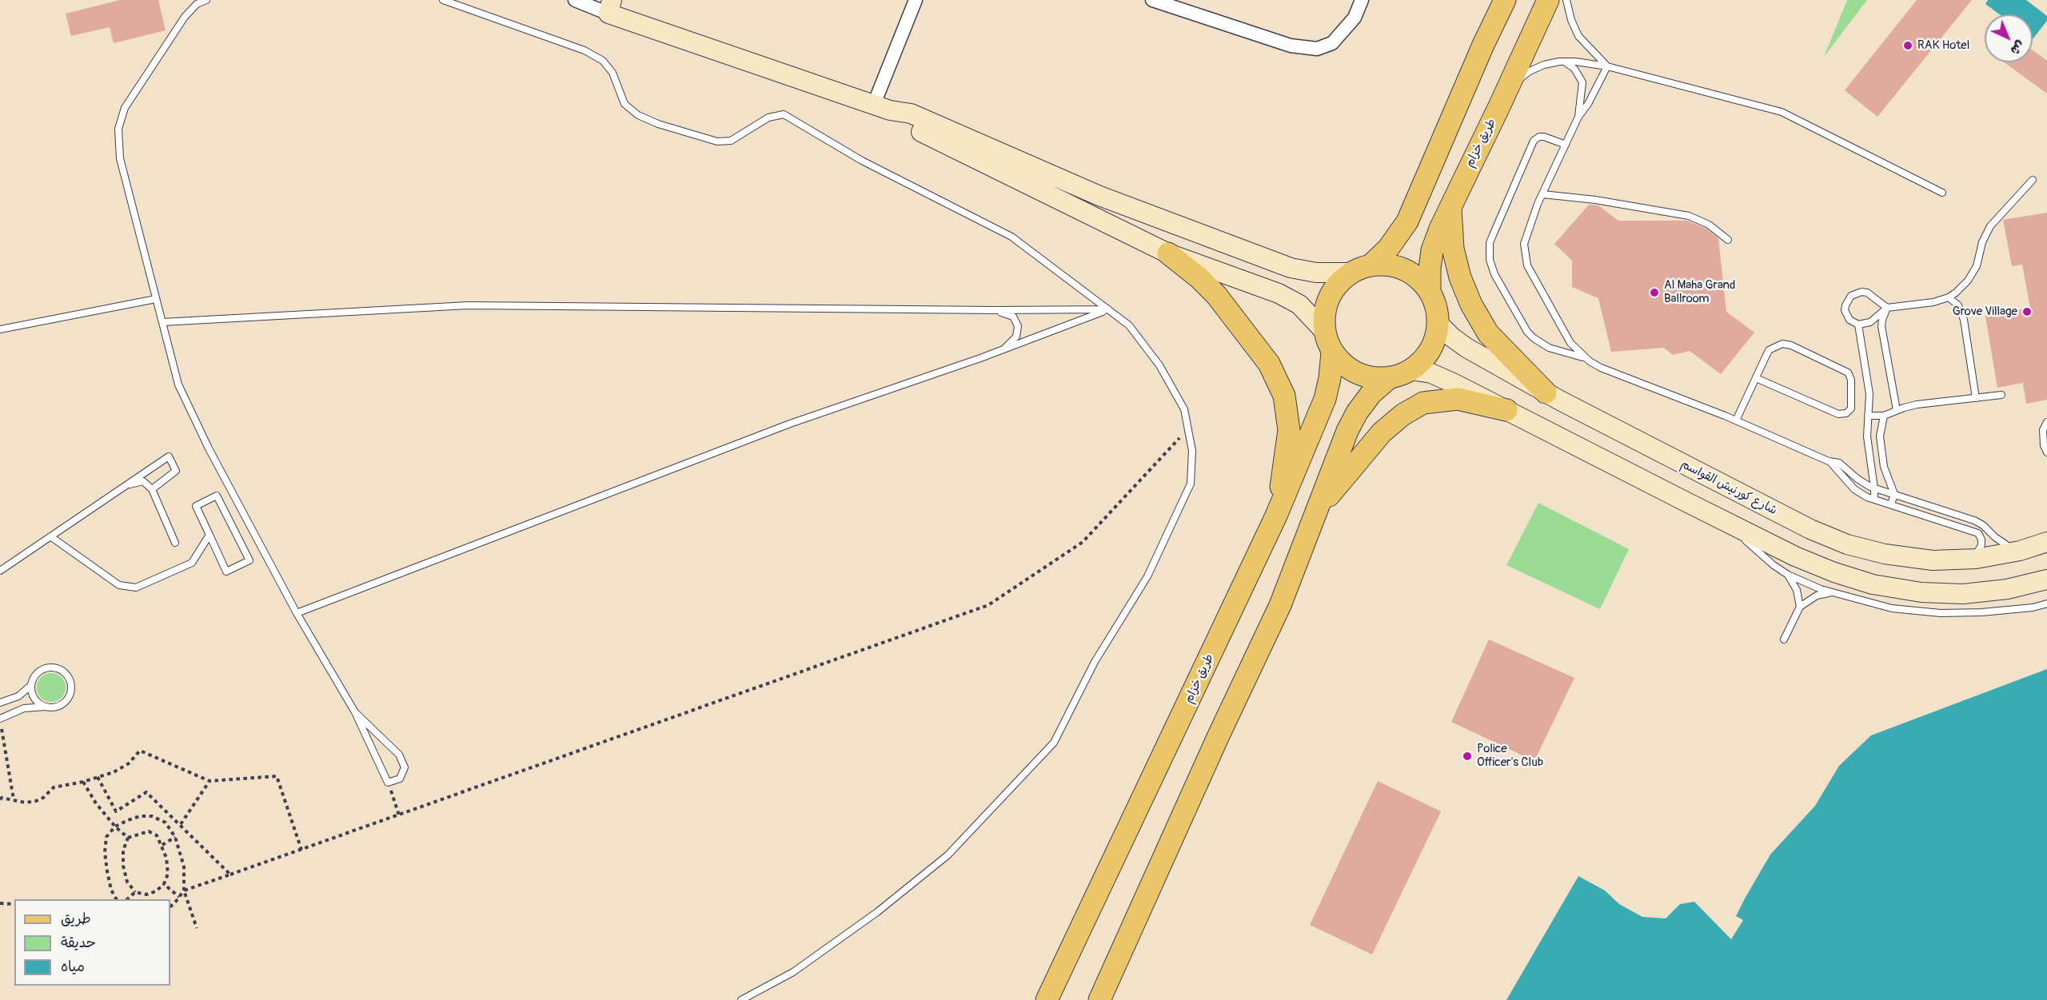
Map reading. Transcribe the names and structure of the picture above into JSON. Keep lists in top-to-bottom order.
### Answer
{
  "streets": {
    "main road": ["طريق خزام", "شارع كورنيش القواسم"]
  },
  "crossings": [
    ["طريق خزام", "شارع كورنيش القواسم"]
  ],
  "places": [
    "RAK Hotel",
    "Al Maha Grand Ballroom",
    "Grove Village",
    "Police Officer's Club"
  ],
  "legend": ["طريق", "حديقة", "مياه"],
  "north": "bottom right"
}
